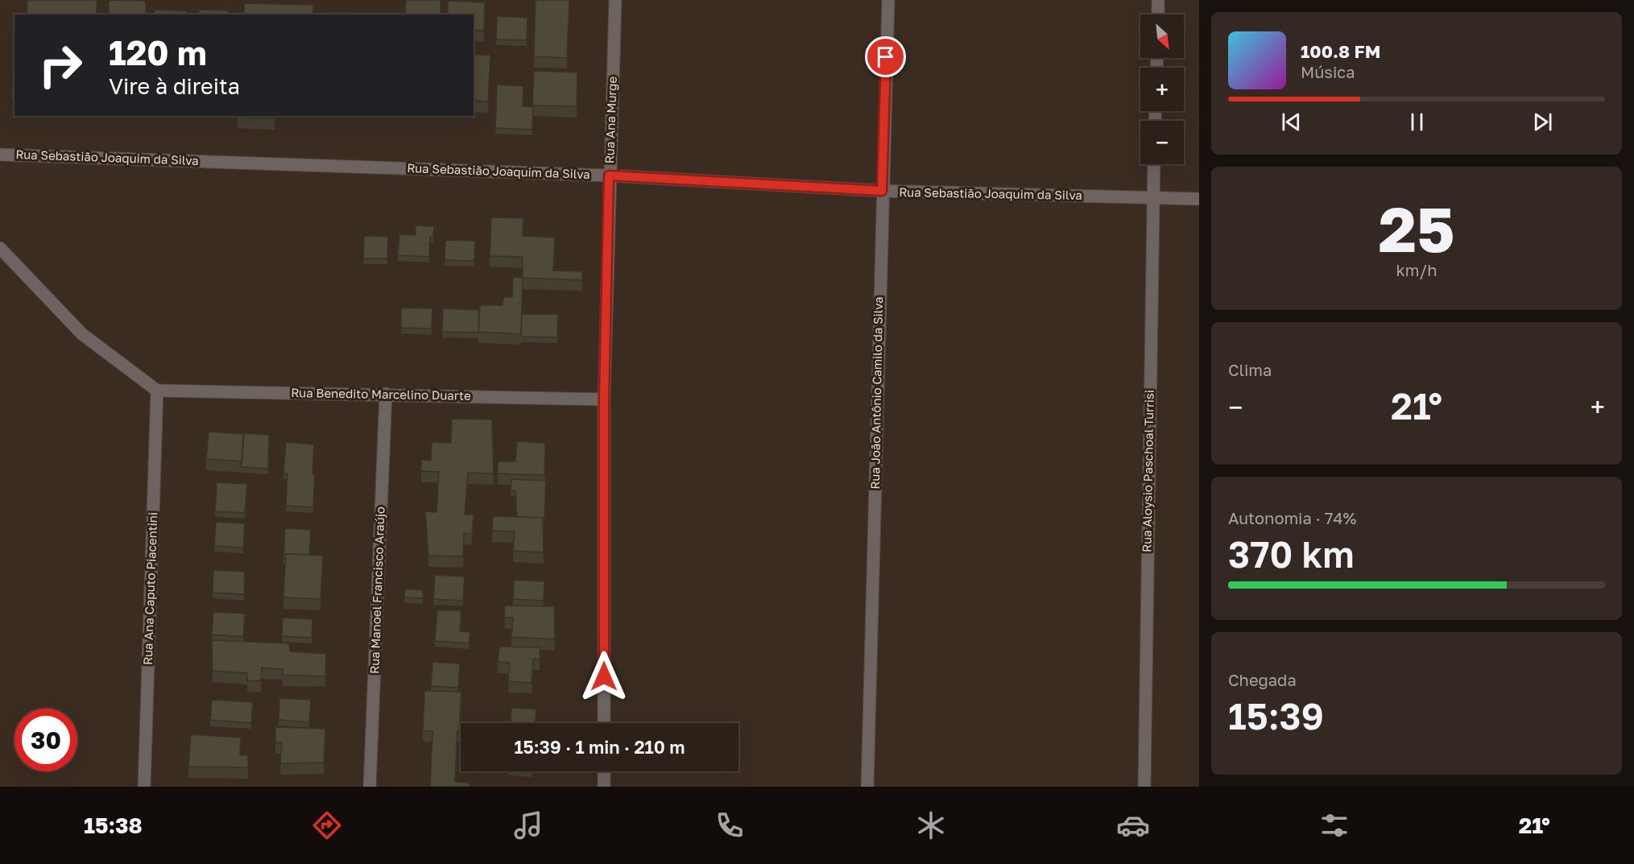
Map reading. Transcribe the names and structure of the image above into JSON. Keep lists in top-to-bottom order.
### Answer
{
  "streets": {
    "street": [
      "Rua Ana Murge",
      "Rua Sebastião Joaquim da Silva",
      "Rua João Antônio Camilo da Silva",
      "Rua Benedito Marcelino Duarte",
      "Rua Aloysio Paschoal Turrisi",
      "Rua Ana Caputo Piacentini",
      "Rua Manoel Francisco Araújo"
    ]
  },
  "crossings": [
    ["Rua Ana Murge", "Rua Sebastião Joaquim da Silva"],
    ["Rua Ana Murge", "Rua Benedito Marcelino Duarte"],
    ["Rua Sebastião Joaquim da Silva", "Rua João Antônio Camilo da Silva"],
    ["Rua Sebastião Joaquim da Silva", "Rua Aloysio Paschoal Turrisi"],
    ["Rua Benedito Marcelino Duarte", "Rua Ana Caputo Piacentini"],
    ["Rua Benedito Marcelino Duarte", "Rua Manoel Francisco Araújo"]
  ],
  "north": "bottom right",
  "page": {
    "map_buttons": ["+", "−"],
    "turn": ["120 m", "Vire à direita"],
    "song": ["100.8 FM", "Música"],
    "tile": [
      ["25", "km/h"],
      "Clima",
      ["Autonomia · 74%", "370 km"],
      ["Chegada", "15:39"]
    ],
    "heat": ["−", "21°", "+"],
    "limit": "30",
    "trip": "15:39 · 1 min · 210 m",
    "tabs": ["15:38", "21°"]
  }
}
